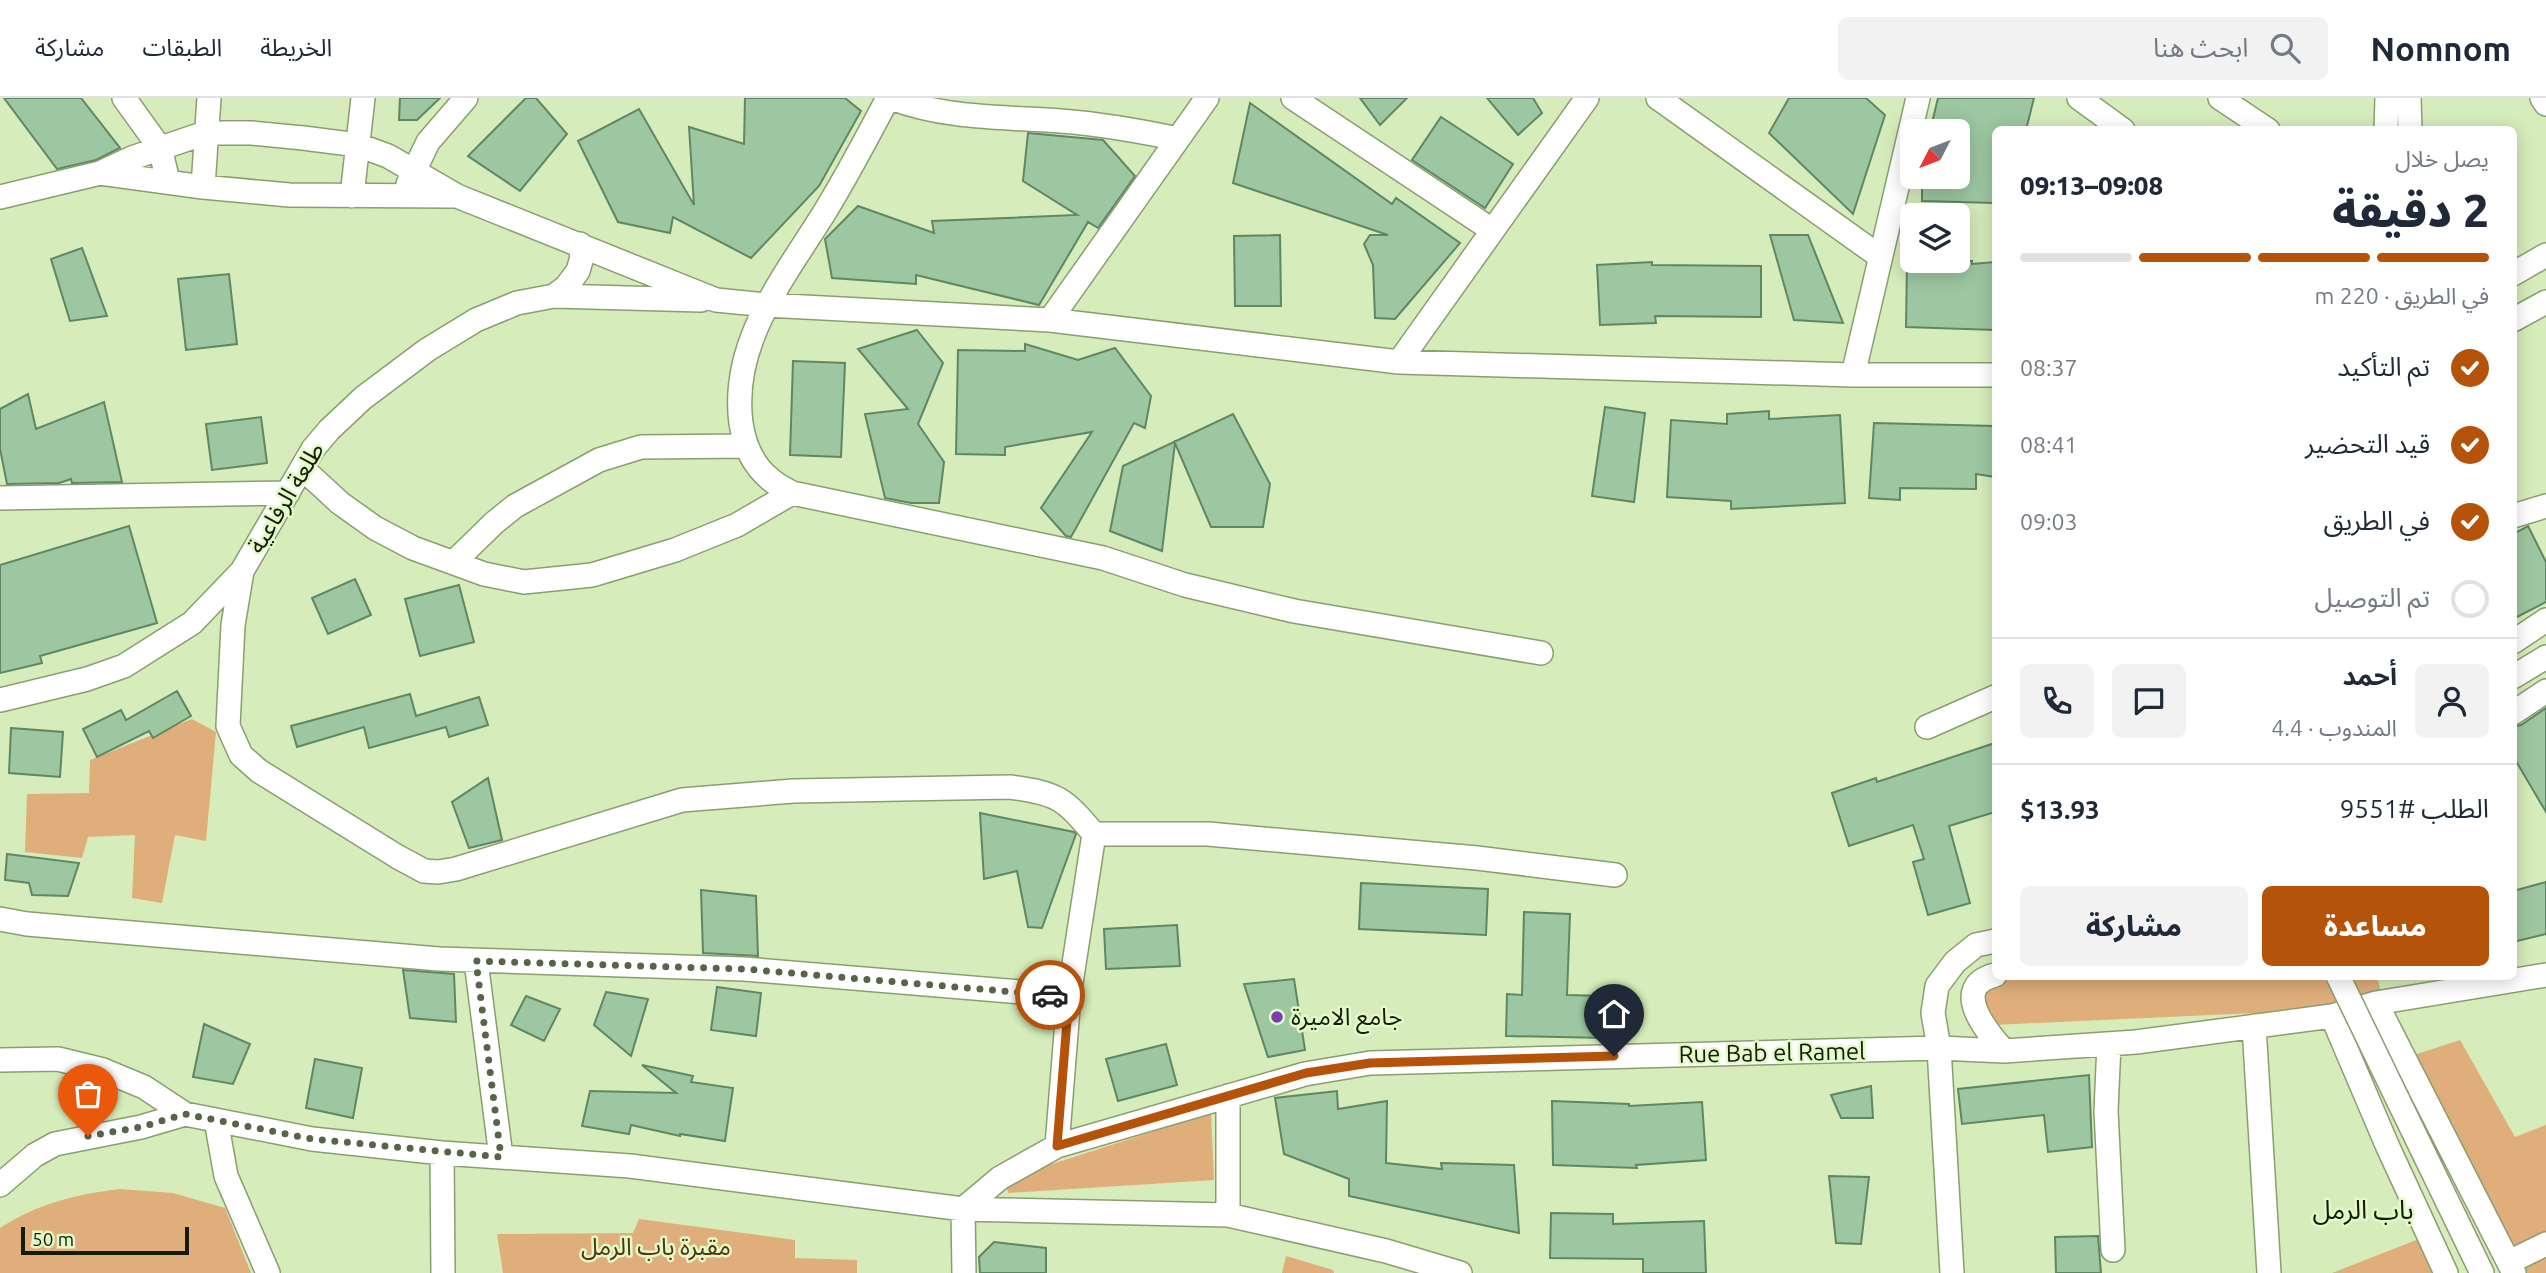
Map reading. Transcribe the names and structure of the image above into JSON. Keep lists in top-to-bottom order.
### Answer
{
  "streets": {
    "street": ["طلعة الرفاعية", "Rue Bab el Ramel"]
  },
  "districts": ["باب الرمل"],
  "parks": ["مقبرة باب الرمل"],
  "places": ["جامع الاميرة"],
  "scale_bar": "50 m",
  "north": "bottom left",
  "page": {
    "header": "Nomnom",
    "search": "ابحث هنا",
    "nav": ["الخريطة", "الطبقات", "مشاركة"],
    "heading": ["2 دقيقة", "يصل خلال", "09:08–09:13"],
    "panel": [
      "أحمد",
      "المندوب · 4.4",
      "الطلب #9551",
      "$13.93"
    ],
    "bar": "في الطريق · 220 m",
    "list": [
      ["تم التأكيد", "08:37"],
      ["قيد التحضير", "08:41"],
      ["في الطريق", "09:03"],
      "تم التوصيل"
    ],
    "buttons": ["مساعدة", "مشاركة"],
    "scale": "50 m"
  }
}
